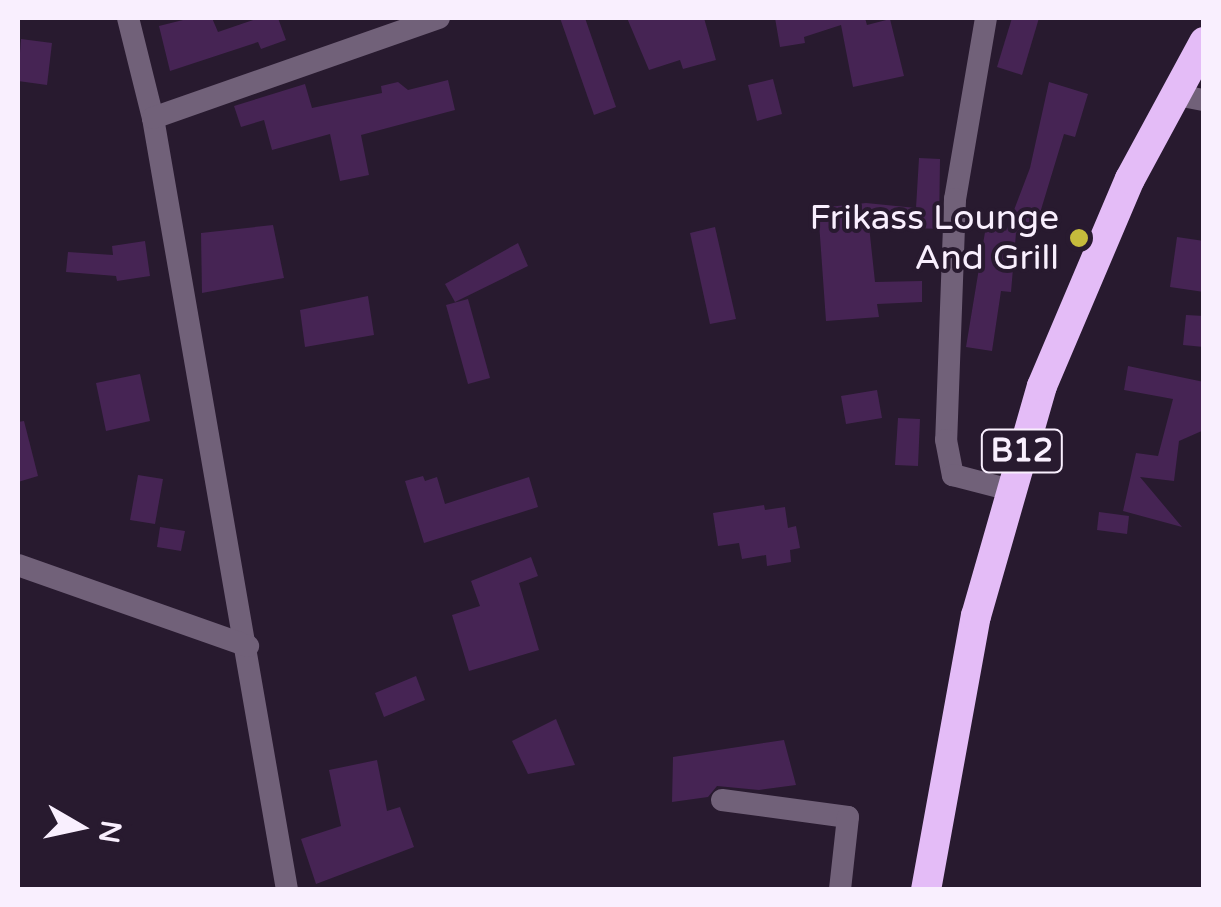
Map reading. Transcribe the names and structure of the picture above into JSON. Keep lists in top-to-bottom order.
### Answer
{
  "streets": {
    "highway": ["B12"]
  },
  "places": ["Frikass Lounge And Grill"],
  "north": "right"
}
